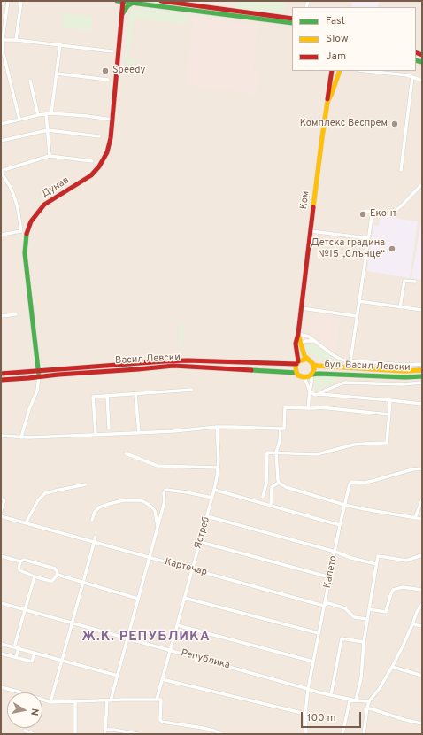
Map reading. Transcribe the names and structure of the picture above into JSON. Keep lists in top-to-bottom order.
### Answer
{
  "streets": {
    "main road": [
      "Дунав",
      "Ком",
      "Васил Левски",
      "бул. Васил Левски"
    ],
    "street": [
      "Ястреб",
      "Картечар",
      "Калето",
      "Република"
    ]
  },
  "crossings": [
    ["Дунав", "Васил Левски"],
    ["Ком", "Васил Левски"],
    ["Ком", "бул. Васил Левски"],
    ["Васил Левски", "бул. Васил Левски"],
    ["Ястреб", "Картечар"],
    ["Ястреб", "Република"],
    ["Картечар", "Калето"],
    ["Калето", "Република"]
  ],
  "districts": ["Ж.К. РЕПУБЛИКА"],
  "places": [
    "Speedy",
    "Комплекс Веспрем",
    "Еконт",
    "Детска градина №15 „Слънце“"
  ],
  "legend": ["Fast", "Slow", "Jam"],
  "scale_bar": "100 m",
  "north": "right"
}
